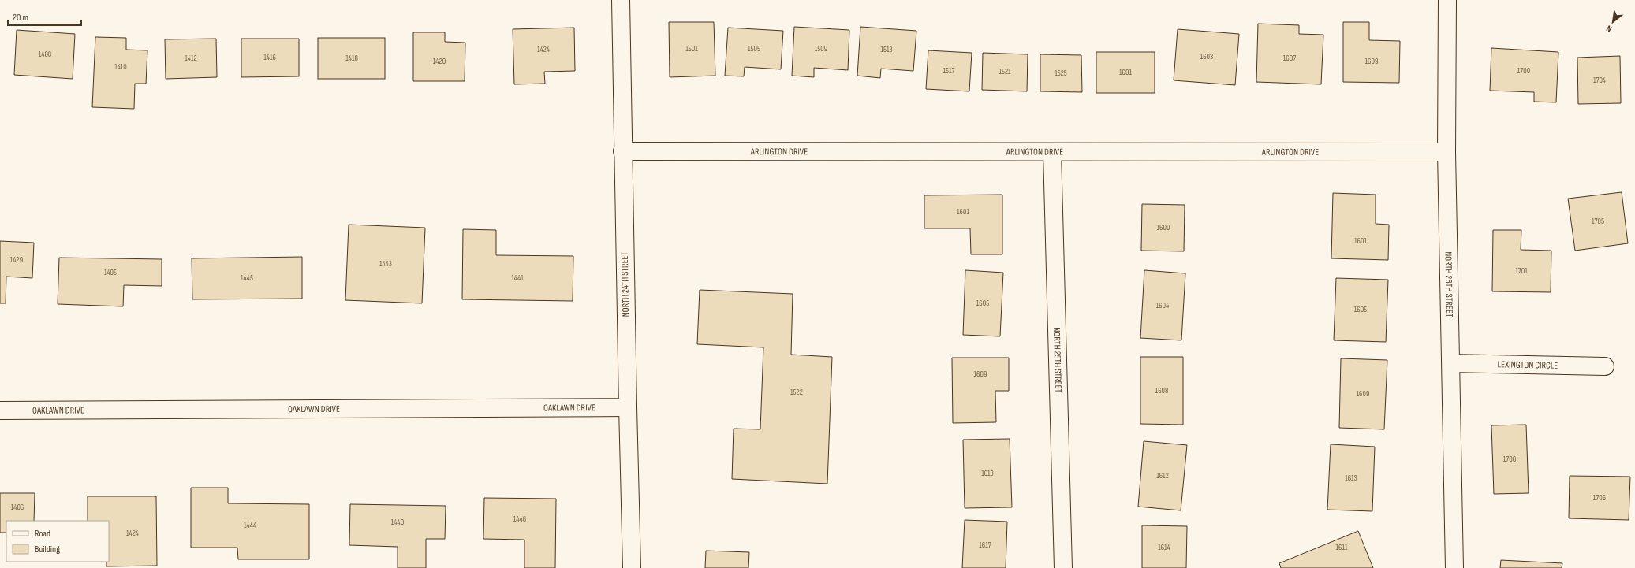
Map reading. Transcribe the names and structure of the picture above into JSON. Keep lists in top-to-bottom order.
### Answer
{
  "streets": {
    "street": [
      "ARLINGTON DRIVE",
      "NORTH 24TH STREET",
      "NORTH 26TH STREET",
      "NORTH 25TH STREET",
      "LEXINGTON CIRCLE",
      "OAKLAWN DRIVE"
    ]
  },
  "crossings": [
    ["ARLINGTON DRIVE", "NORTH 24TH STREET"],
    ["ARLINGTON DRIVE", "NORTH 26TH STREET"],
    ["ARLINGTON DRIVE", "NORTH 25TH STREET"],
    ["NORTH 24TH STREET", "OAKLAWN DRIVE"],
    ["NORTH 26TH STREET", "LEXINGTON CIRCLE"]
  ],
  "house_numbers": [
    "1501",
    "1505",
    "1509",
    "1424",
    "1513",
    "1408",
    "1603",
    "1416",
    "1412",
    "1418",
    "1607",
    "1420",
    "1609",
    "1410",
    "1517",
    "1700",
    "1521",
    "1601",
    "1525",
    "1704",
    "1601",
    "1705",
    "1600",
    "1601",
    "1429",
    "1443",
    "1701",
    "1405",
    "1445",
    "1441",
    "1605",
    "1604",
    "1605",
    "1609",
    "1608",
    "1522",
    "1609",
    "1700",
    "1613",
    "1612",
    "1613",
    "1706",
    "1406",
    "1446",
    "1440",
    "1444",
    "1424",
    "1617",
    "1614",
    "1611"
  ],
  "legend": ["Road", "Building"],
  "scale_bar": "20 m",
  "north": "bottom left"
}
